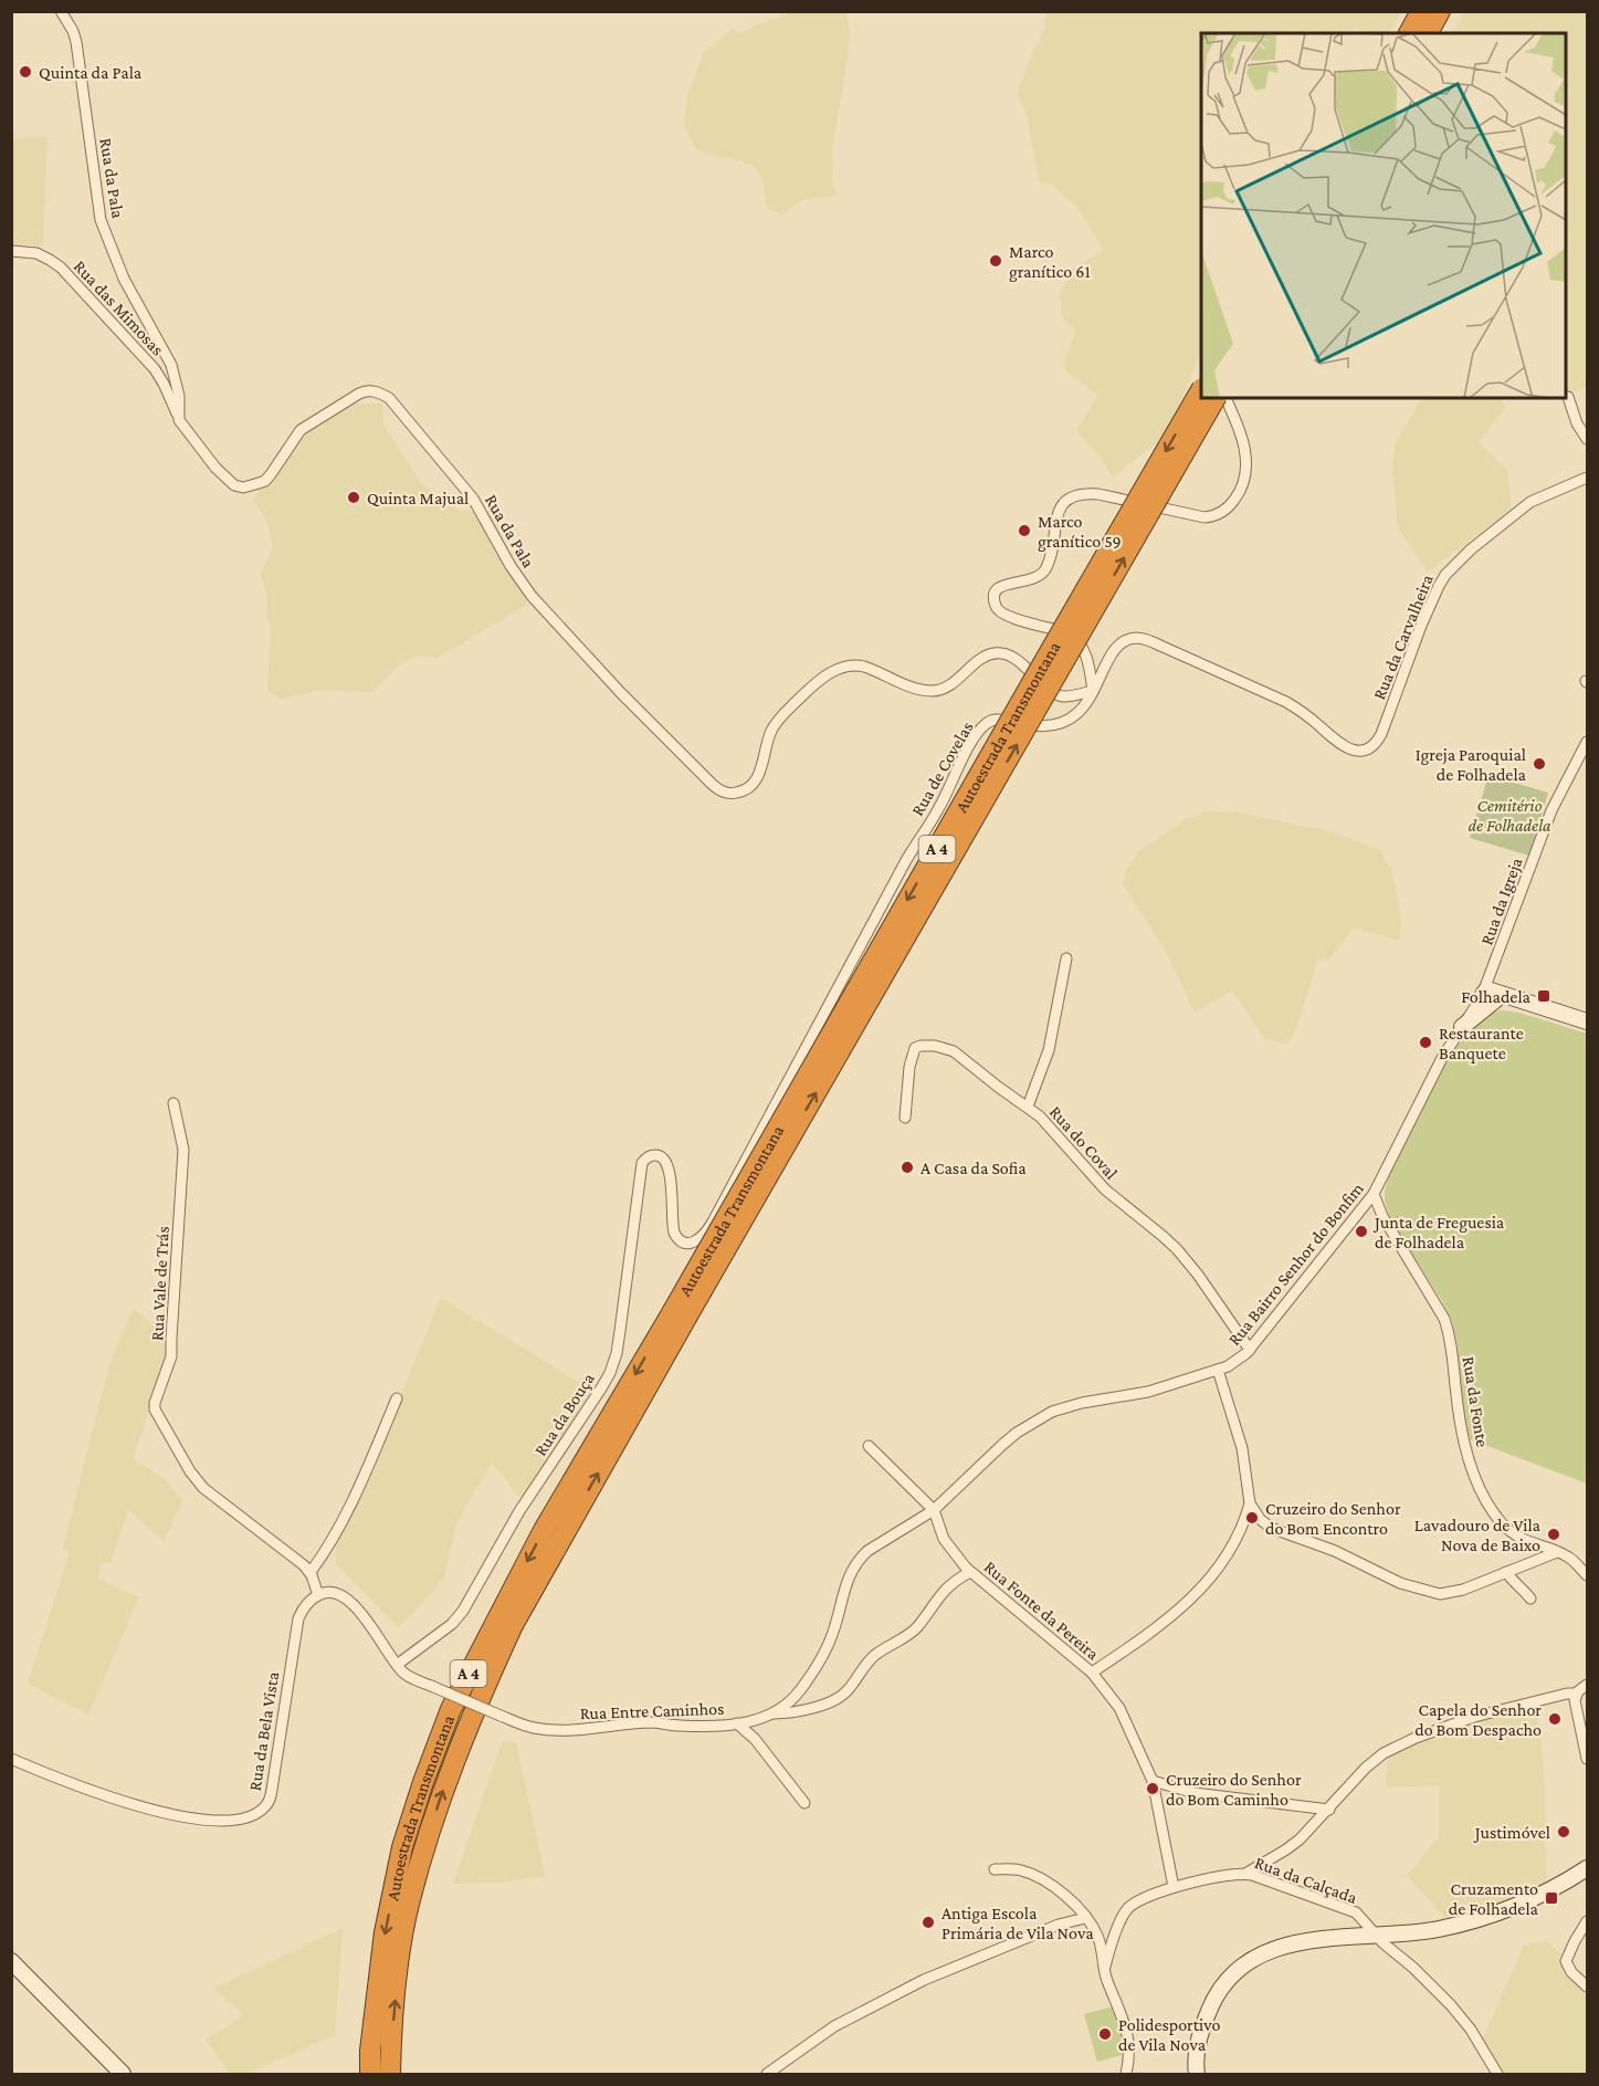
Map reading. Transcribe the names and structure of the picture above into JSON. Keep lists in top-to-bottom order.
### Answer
{
  "streets": {
    "highway": ["Autoestrada Transmontana", "A 4"],
    "street": [
      "Rua da Pala",
      "Rua das Mimosas",
      "Rua da Carvalheira",
      "Rua de Covelas",
      "Rua da Igreja",
      "Rua do Coval",
      "Rua Bairro Senhor do Bonfim",
      "Rua Vale de Trás",
      "Rua da Fonte",
      "Rua da Bouça",
      "Rua Fonte da Pereira",
      "Rua Entre Caminhos",
      "Rua da Bela Vista",
      "Rua da Calçada"
    ]
  },
  "crossings": [
    ["Rua da Pala", "Rua das Mimosas"],
    ["Rua da Pala", "Rua de Covelas"],
    ["Rua da Carvalheira", "Rua de Covelas"],
    ["Rua de Covelas", "Rua da Bouça"],
    ["Rua do Coval", "Rua Bairro Senhor do Bonfim"],
    ["Rua Bairro Senhor do Bonfim", "Rua da Fonte"],
    ["Rua Bairro Senhor do Bonfim", "Rua Fonte da Pereira"],
    ["Rua Bairro Senhor do Bonfim", "Rua Entre Caminhos"],
    ["Rua da Bouça", "Rua Entre Caminhos"],
    ["Rua Fonte da Pereira", "Rua Entre Caminhos"],
    ["Rua Fonte da Pereira", "Rua da Calçada"]
  ],
  "parks": ["Cemitério de Folhadela"],
  "places": {
    "other": [
      "Quinta da Pala",
      "Marco granítico 61",
      "Quinta Majual",
      "Marco granítico 59",
      "Igreja Paroquial de Folhadela",
      "Restaurante Banquete",
      "A Casa da Sofia",
      "Junta de Freguesia de Folhadela",
      "Cruzeiro do Senhor do Bom Encontro",
      "Lavadouro de Vila Nova de Baixo",
      "Capela do Senhor do Bom Despacho",
      "Cruzeiro do Senhor do Bom Caminho",
      "Justimóvel",
      "Antiga Escola Primária de Vila Nova",
      "Polidesportivo de Vila Nova"
    ],
    "transit": ["Folhadela", "Cruzamento de Folhadela"]
  }
}
